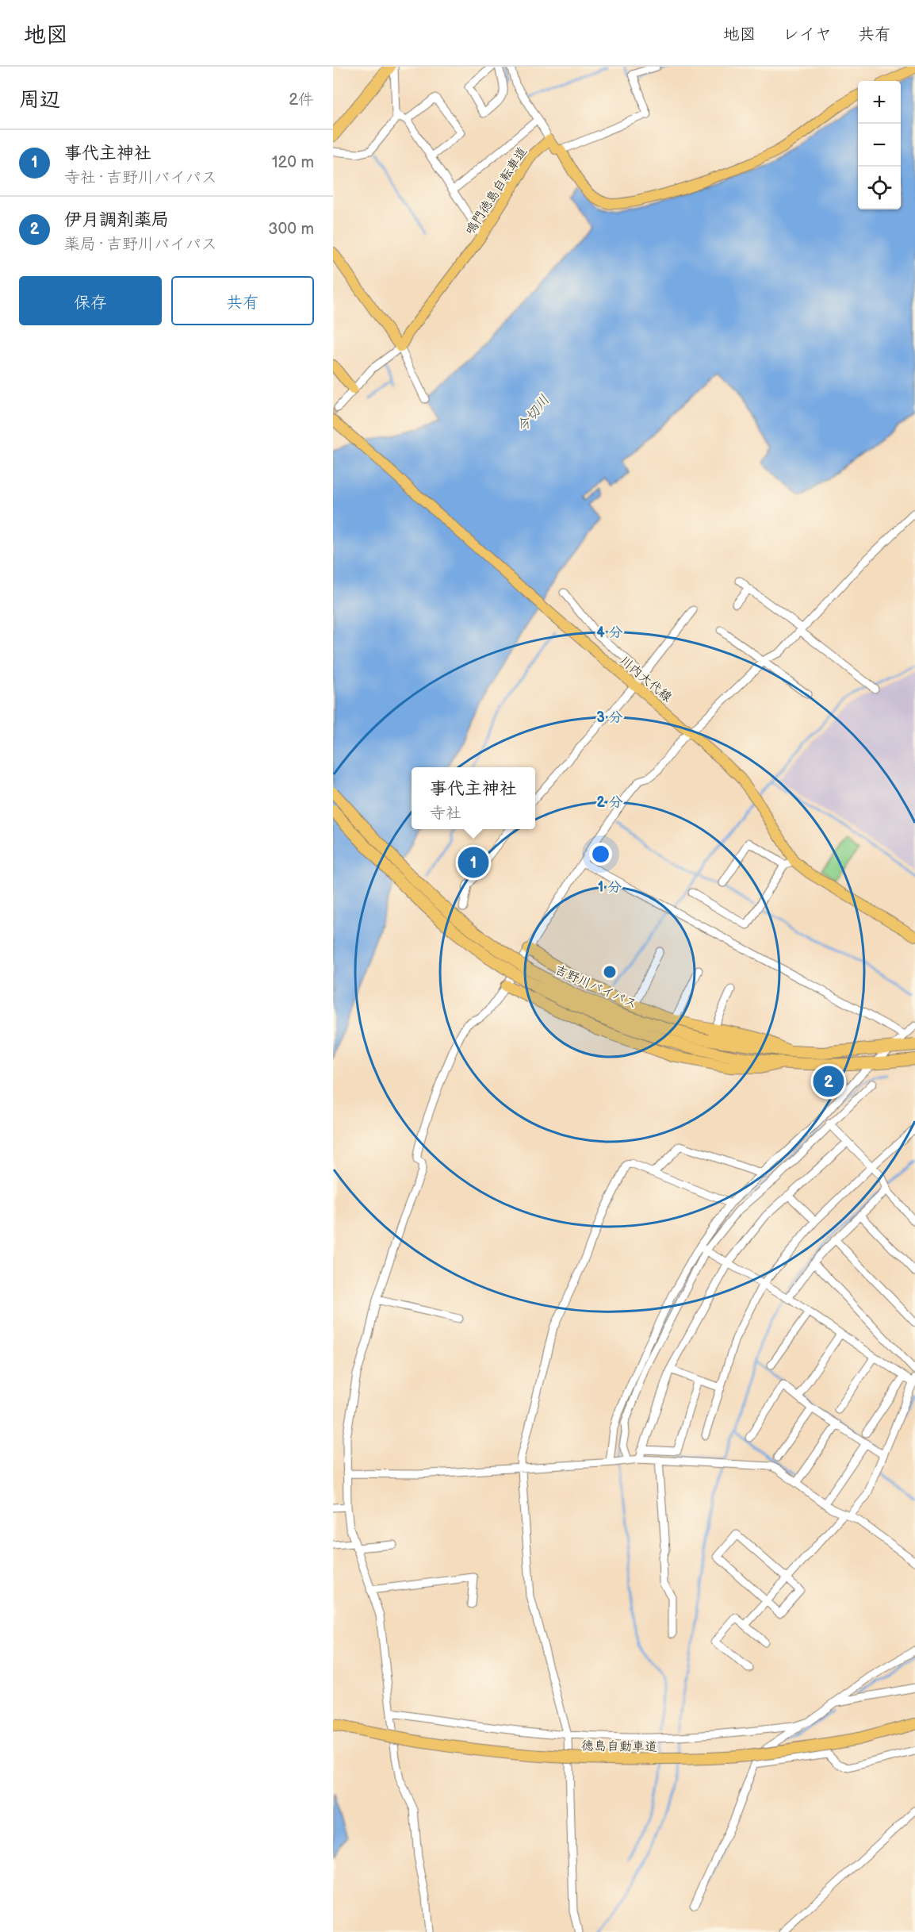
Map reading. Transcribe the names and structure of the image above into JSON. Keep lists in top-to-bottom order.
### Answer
{
  "streets": {
    "highway": ["吉野川バイパス", "徳島自動車道"],
    "main road": ["鳴門徳島自転車道", "川内大代線"]
  },
  "water": ["今切川"],
  "page": {
    "header": "地図",
    "nav": ["地図", "レイヤ", "共有"],
    "heading": ["周辺", "2件"],
    "map_buttons": ["+", "−"],
    "list": [
      {
        "mark": "1",
        "name": "事代主神社",
        "note": "寺社 · 吉野川バイパス",
        "value": "120 m"
      },
      {
        "mark": "2",
        "name": "伊月調剤薬局",
        "note": "薬局 · 吉野川バイパス",
        "value": "300 m"
      }
    ],
    "buttons": ["保存", "共有"],
    "popup": ["事代主神社", "寺社"],
    "pins": ["1", "2"]
  },
  "rings": [
    "4 分",
    "3 分",
    "2 分",
    "1 分"
  ]
}
